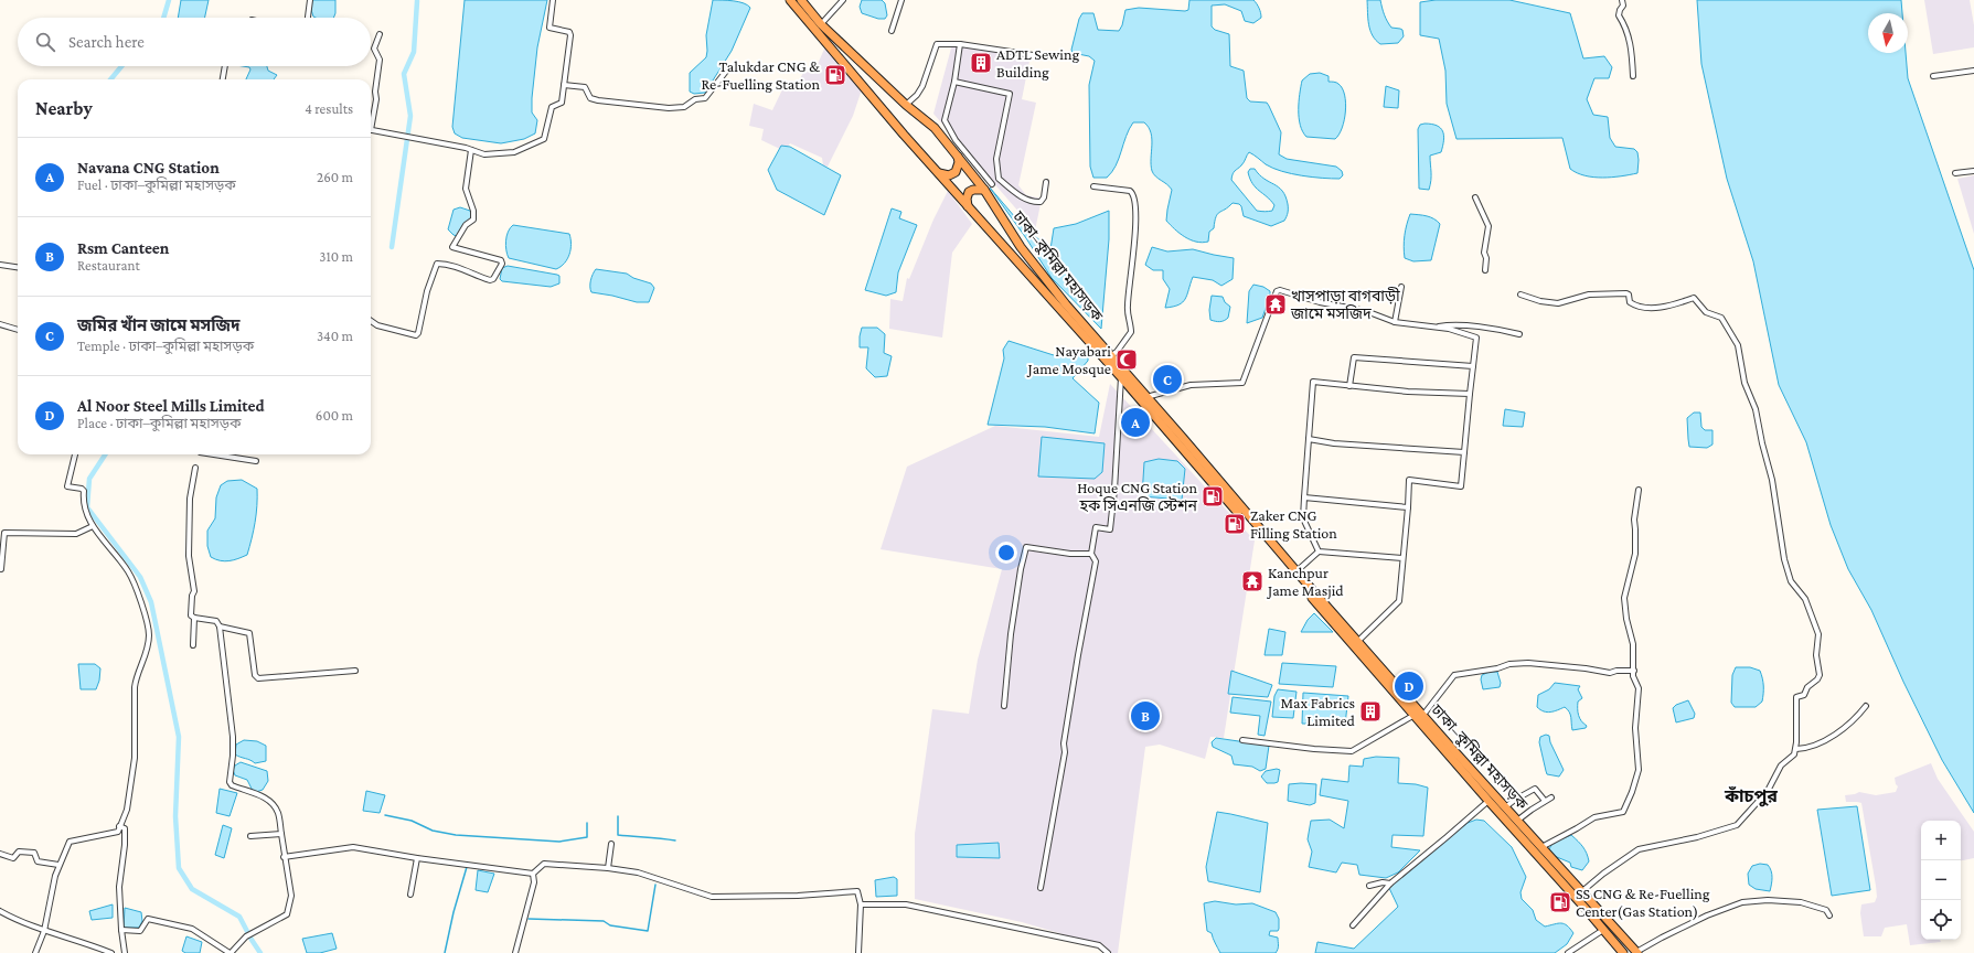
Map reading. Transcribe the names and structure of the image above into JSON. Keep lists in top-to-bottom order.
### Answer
{
  "streets": {
    "highway": ["ঢাকা–কুমিল্লা মহাসড়ক"]
  },
  "districts": ["কাঁচপুর"],
  "places": {
    "building": ["ADTL Sewing Building", "Max Fabrics Limited"],
    "fuel station": [
      "Talukdar CNG & Re-Fuelling Station",
      "Hoque CNG Station হক সিএনজি স্টেশন",
      "Zaker CNG Filling Station",
      "SS CNG & Re-Fuelling Center(Gas Station)"
    ],
    "temple": ["খাসপাড়া বাগবাড়ী জামে মসজিদ", "Kanchpur Jame Masjid"],
    "mosque": ["Nayabari Jame Mosque"]
  },
  "north": "bottom",
  "page": {
    "search": "Search here",
    "heading": ["Nearby", "4 results"],
    "list": [
      {
        "mark": "A",
        "name": "Navana CNG Station",
        "note": "Fuel · ঢাকা–কুমিল্লা মহাসড়ক",
        "value": "260 m"
      },
      {
        "mark": "B",
        "name": "Rsm Canteen",
        "note": "Restaurant",
        "value": "310 m"
      },
      {
        "mark": "C",
        "name": "জমির খাঁন জামে মসজিদ",
        "note": "Temple · ঢাকা–কুমিল্লা মহাসড়ক",
        "value": "340 m"
      },
      {
        "mark": "D",
        "name": "Al Noor Steel Mills Limited",
        "note": "Place · ঢাকা–কুমিল্লা মহাসড়ক",
        "value": "600 m"
      }
    ],
    "pins": [
      "C",
      "A",
      "D",
      "B"
    ],
    "map_buttons": ["+", "−"]
  }
}
